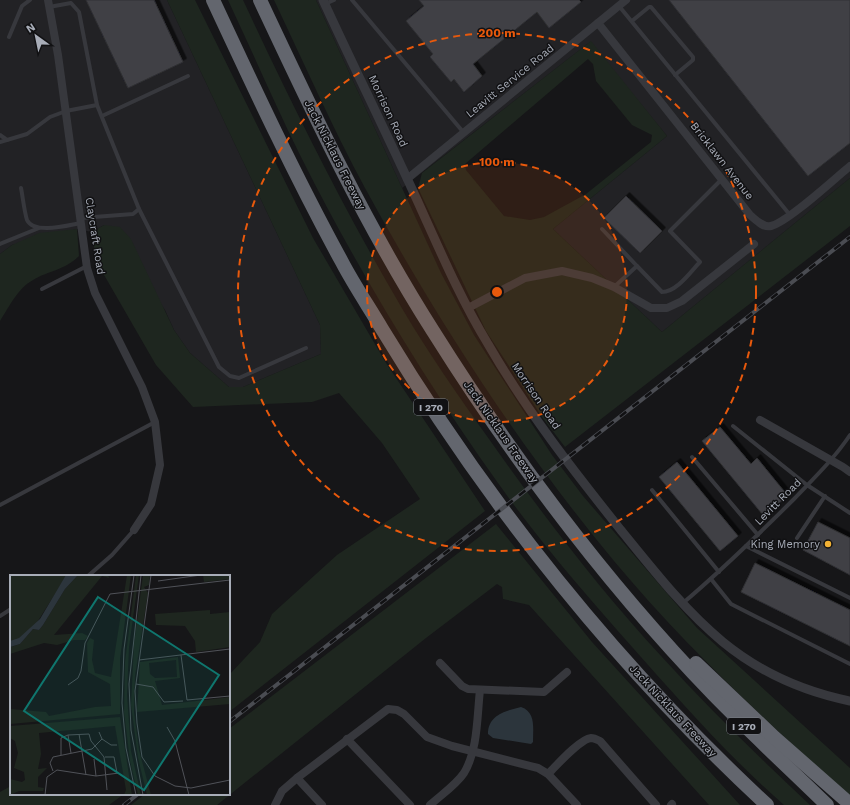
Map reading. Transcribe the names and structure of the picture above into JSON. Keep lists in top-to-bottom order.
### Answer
{
  "streets": {
    "highway": ["Jack Nicklaus Freeway", "I 270"],
    "street": [
      "Leavitt Service Road",
      "Morrison Road",
      "Bricklawn Avenue",
      "Claycraft Road"
    ],
    "lane": ["Levitt Road"]
  },
  "crossings": [
    ["Leavitt Service Road", "Morrison Road"],
    ["Leavitt Service Road", "Bricklawn Avenue"],
    ["Morrison Road", "Levitt Road"]
  ],
  "places": ["King Memory"],
  "north": "top left",
  "rings": ["200 m", "100 m"]
}
